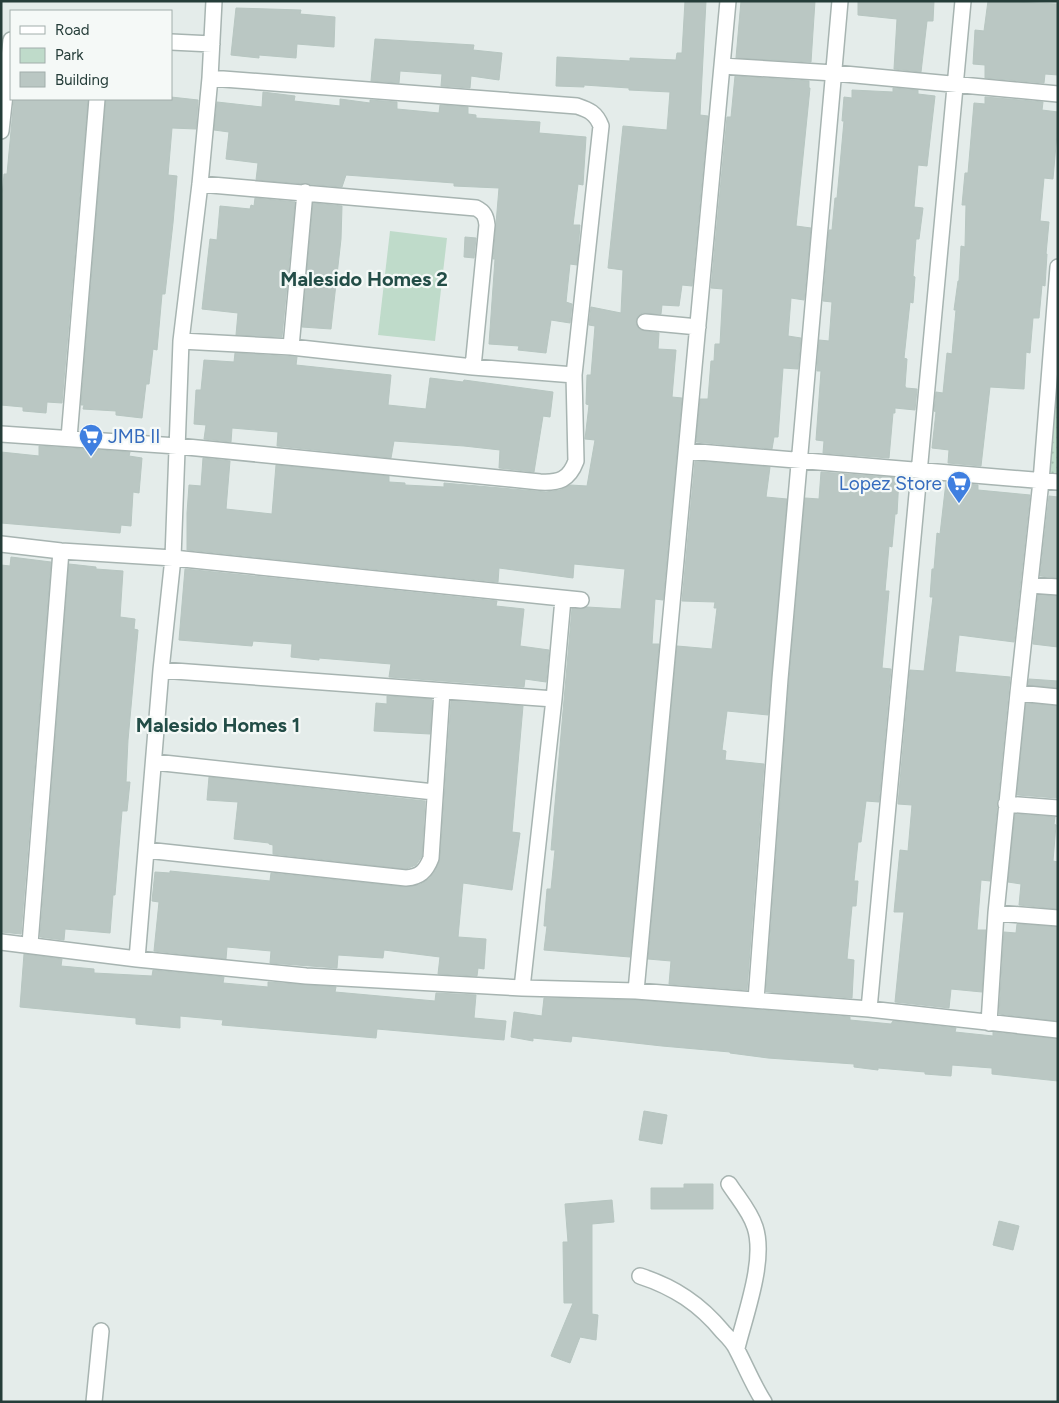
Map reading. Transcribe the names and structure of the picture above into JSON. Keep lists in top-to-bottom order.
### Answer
{
  "districts": ["Malesido Homes 2", "Malesido Homes 1"],
  "places": {
    "supermarket": ["JMB II", "Lopez Store"]
  },
  "legend": ["Road", "Park", "Building"]
}
